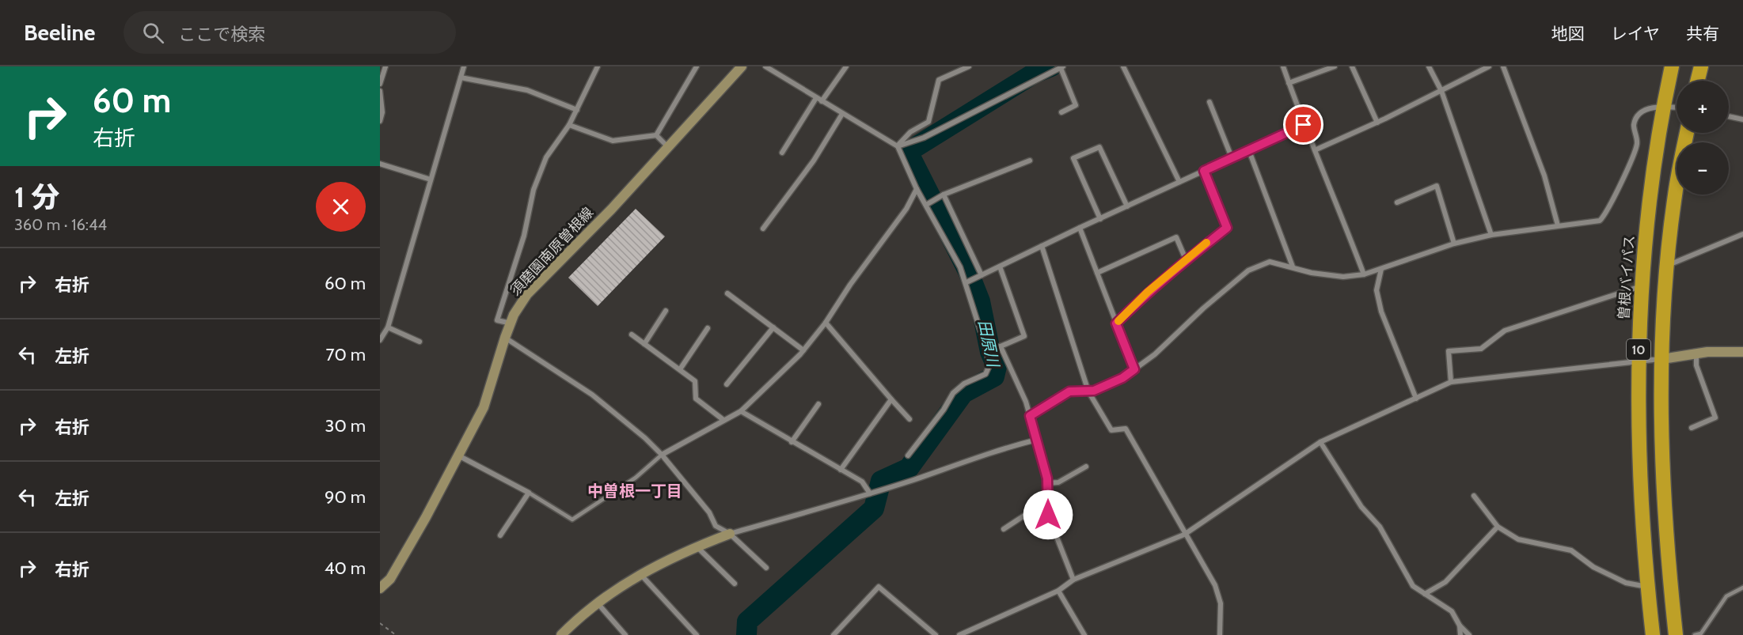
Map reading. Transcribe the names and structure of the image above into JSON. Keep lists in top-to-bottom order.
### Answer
{
  "streets": {
    "highway": ["曽根バイパス", "10"],
    "main road": ["須磨園南原曽根線"]
  },
  "districts": ["中曽根一丁目"],
  "water": ["田原川"],
  "page": {
    "header": "Beeline",
    "search": "ここで検索",
    "nav": ["地図", "レイヤ", "共有"],
    "turn": ["60 m", "右折"],
    "map_buttons": ["+", "−"],
    "heading": ["1 分", "360 m · 16:44"],
    "list": [
      {
        "name": "右折",
        "value": "60 m"
      },
      {
        "name": "左折",
        "value": "70 m"
      },
      {
        "name": "右折",
        "value": "30 m"
      },
      {
        "name": "左折",
        "value": "90 m"
      },
      {
        "name": "右折",
        "value": "40 m"
      }
    ]
  }
}
